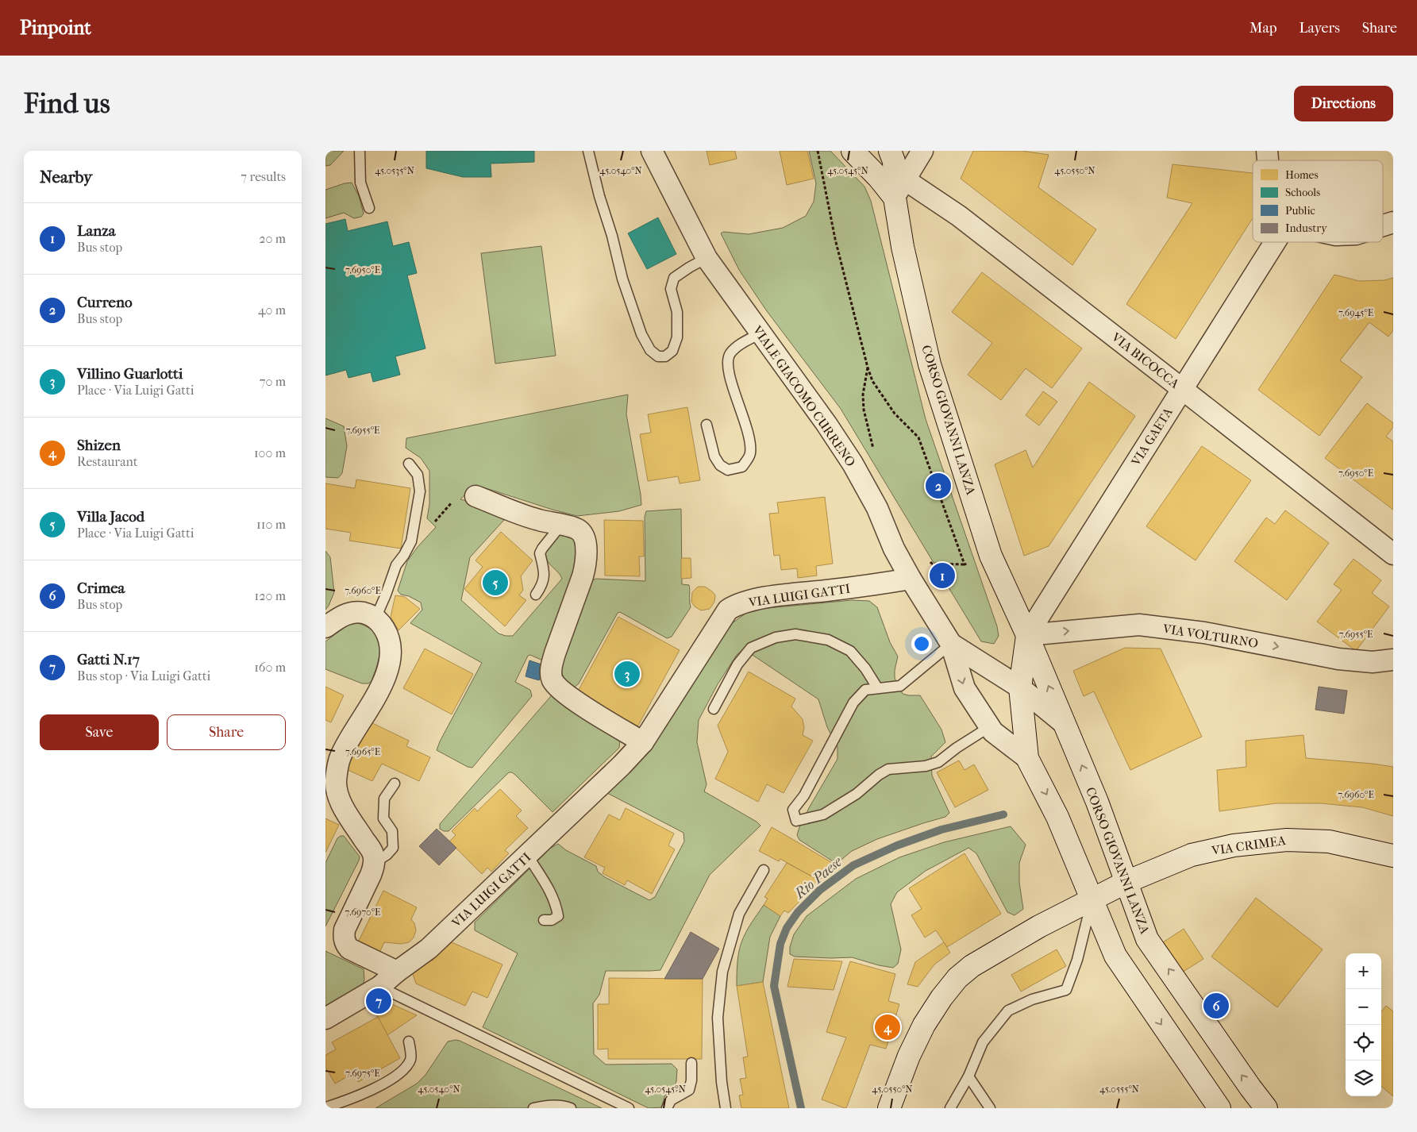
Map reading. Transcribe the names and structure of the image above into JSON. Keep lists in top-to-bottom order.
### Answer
{
  "streets": {
    "street": [
      "VIA BICOCCA",
      "VIALE GIACOMO CURRENO",
      "CORSO GIOVANNI LANZA",
      "VIA GAETA",
      "VIA LUIGI GATTI",
      "VIA VOLTURNO",
      "VIA CRIMEA"
    ]
  },
  "crossings": [
    ["VIA BICOCCA", "CORSO GIOVANNI LANZA"],
    ["VIA BICOCCA", "VIA GAETA"],
    ["VIALE GIACOMO CURRENO", "CORSO GIOVANNI LANZA"],
    ["VIALE GIACOMO CURRENO", "VIA LUIGI GATTI"],
    ["CORSO GIOVANNI LANZA", "VIA GAETA"],
    ["CORSO GIOVANNI LANZA", "VIA VOLTURNO"],
    ["CORSO GIOVANNI LANZA", "VIA CRIMEA"],
    ["VIA GAETA", "VIA VOLTURNO"]
  ],
  "one_way": ["VIA VOLTURNO"],
  "water": ["Rio Paese"],
  "legend": [
    "Homes",
    "Schools",
    "Public",
    "Industry"
  ],
  "page": {
    "header": "Pinpoint",
    "nav": ["Map", "Layers", "Share"],
    "buttons": [
      "Directions",
      ["Save", "Share"]
    ],
    "title": "Find us",
    "heading": ["Nearby", "7 results"],
    "list": [
      {
        "mark": "1",
        "name": "Lanza",
        "note": "Bus stop",
        "value": "20 m"
      },
      {
        "mark": "2",
        "name": "Curreno",
        "note": "Bus stop",
        "value": "40 m"
      },
      {
        "mark": "3",
        "name": "Villino Guarlotti",
        "note": "Place · Via Luigi Gatti",
        "value": "70 m"
      },
      {
        "mark": "4",
        "name": "Shizen",
        "note": "Restaurant",
        "value": "100 m"
      },
      {
        "mark": "5",
        "name": "Villa Jacod",
        "note": "Place · Via Luigi Gatti",
        "value": "110 m"
      },
      {
        "mark": "6",
        "name": "Crimea",
        "note": "Bus stop",
        "value": "120 m"
      },
      {
        "mark": "7",
        "name": "Gatti N.17",
        "note": "Bus stop · Via Luigi Gatti",
        "value": "160 m"
      }
    ],
    "pins": [
      "2",
      "1",
      "5",
      "3",
      "7",
      "6",
      "4"
    ],
    "map_buttons": ["+", "−"]
  },
  "coordinates": [
    "45.0535°N",
    "45.0540°N",
    "45.0545°N",
    "45.0550°N",
    "7.6950°E",
    "7.6945°E",
    "7.6955°E",
    "7.6960°E",
    "7.6965°E",
    "7.6970°E",
    "7.6975°E",
    "45.0555°N"
  ]
}
